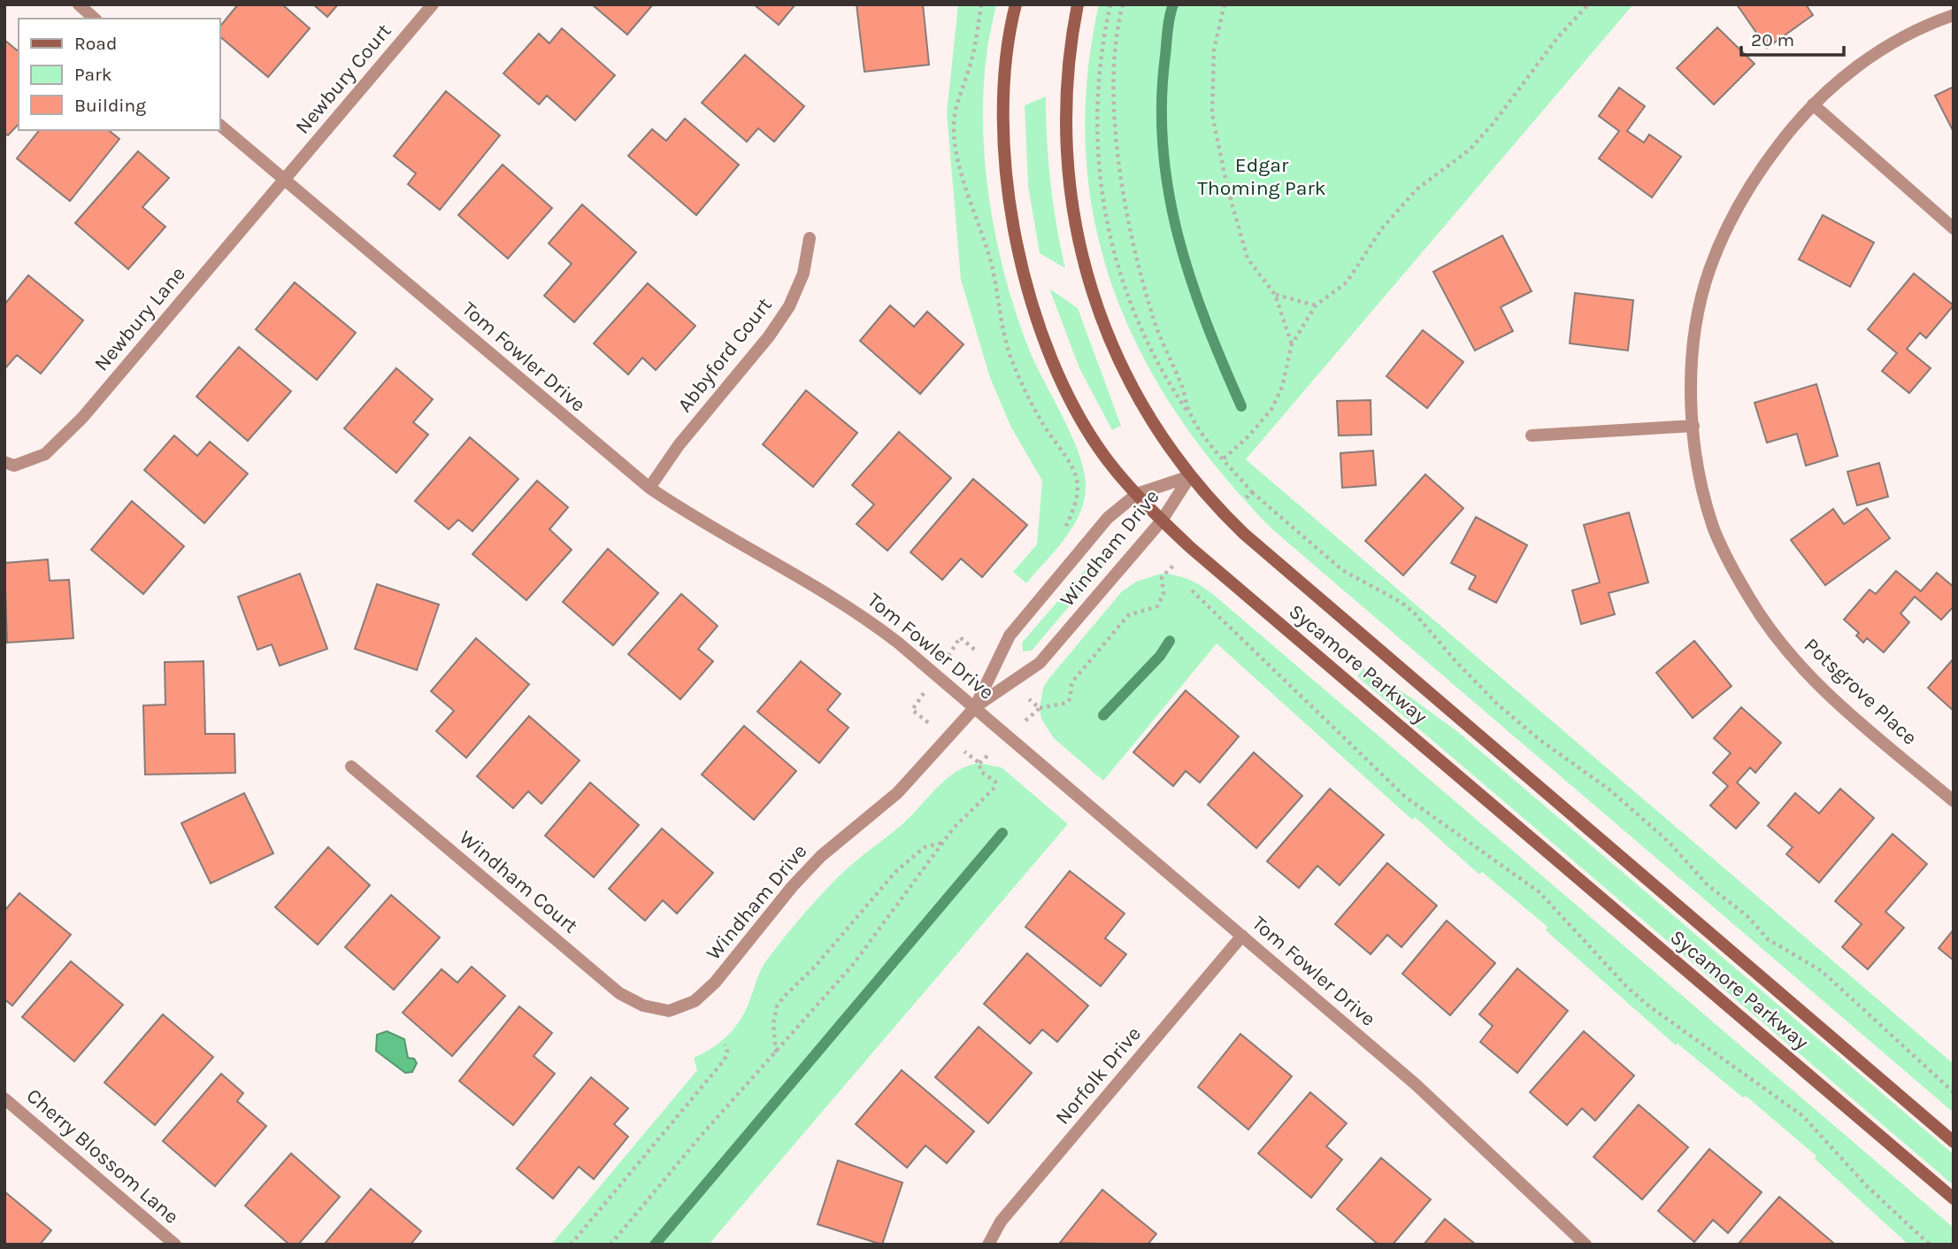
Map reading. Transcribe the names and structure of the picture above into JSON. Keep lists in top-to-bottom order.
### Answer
{
  "streets": {
    "main road": ["Sycamore Parkway"],
    "street": [
      "Newbury Court",
      "Newbury Lane",
      "Abbyford Court",
      "Tom Fowler Drive",
      "Windham Drive",
      "Potsgrove Place",
      "Windham Court",
      "Norfolk Drive",
      "Cherry Blossom Lane"
    ]
  },
  "crossings": [
    ["Newbury Court", "Newbury Lane"],
    ["Newbury Court", "Tom Fowler Drive"],
    ["Newbury Lane", "Tom Fowler Drive"],
    ["Abbyford Court", "Tom Fowler Drive"],
    ["Tom Fowler Drive", "Windham Drive"],
    ["Tom Fowler Drive", "Norfolk Drive"],
    ["Windham Drive", "Sycamore Parkway"],
    ["Windham Drive", "Windham Court"]
  ],
  "parks": ["Edgar Thoming Park"],
  "legend": ["Road", "Park", "Building"],
  "scale_bar": "20 m"
}
